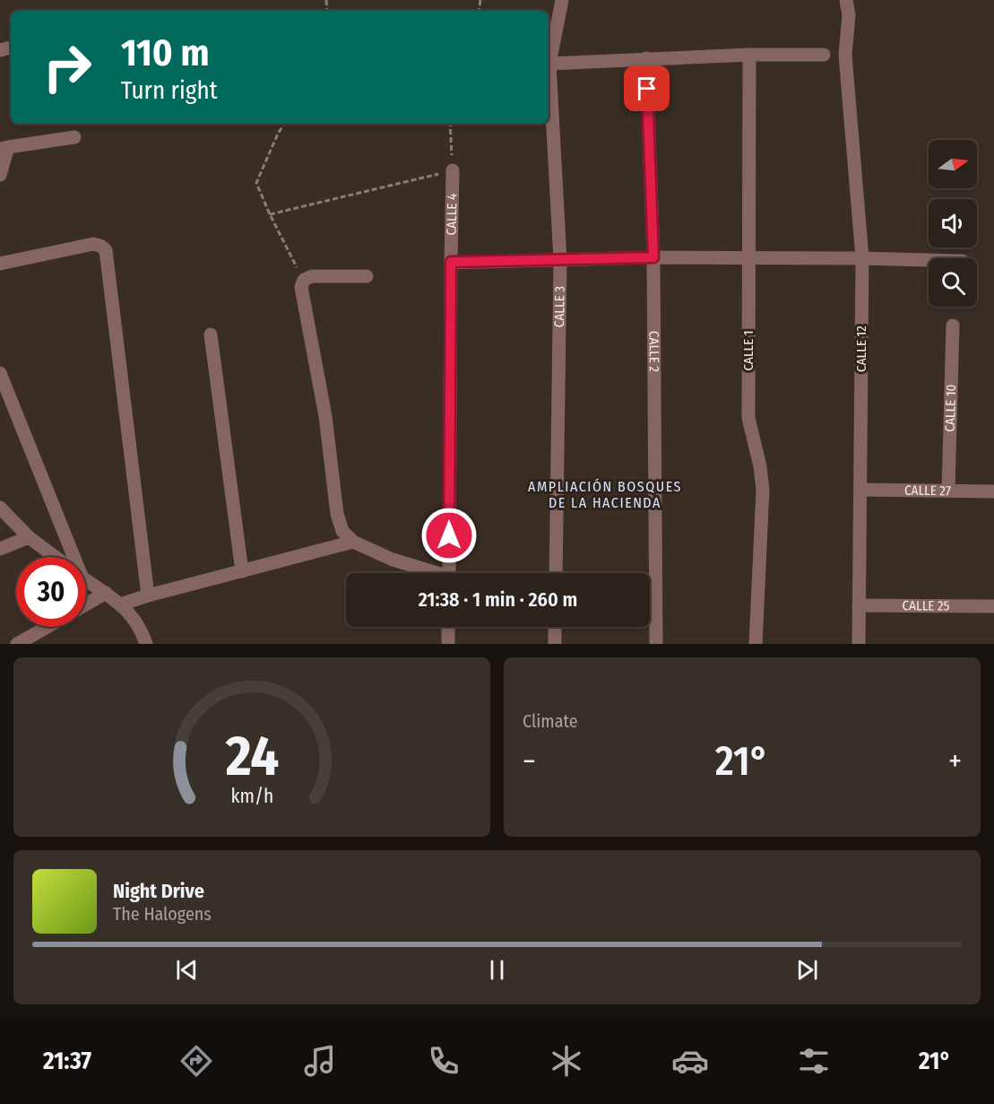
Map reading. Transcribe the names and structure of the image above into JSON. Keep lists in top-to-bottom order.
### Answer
{
  "streets": {
    "street": [
      "CALLE 4",
      "CALLE 3",
      "CALLE 12",
      "CALLE 1",
      "CALLE 2",
      "CALLE 10",
      "CALLE 27",
      "CALLE 25"
    ]
  },
  "crossings": [
    ["CALLE 12", "CALLE 27"],
    ["CALLE 12", "CALLE 25"],
    ["CALLE 10", "CALLE 27"]
  ],
  "districts": ["AMPLIACIÓN BOSQUES DE LA HACIENDA"],
  "north": "right",
  "page": {
    "turn": ["110 m", "Turn right"],
    "limit": "30",
    "trip": "21:38 · 1 min · 260 m",
    "tile": "Climate",
    "heat": ["−", "21°", "+"],
    "song": ["Night Drive", "The Halogens"],
    "tabs": ["21:37", "21°"],
    "gauge": ["24", "km/h"]
  }
}
